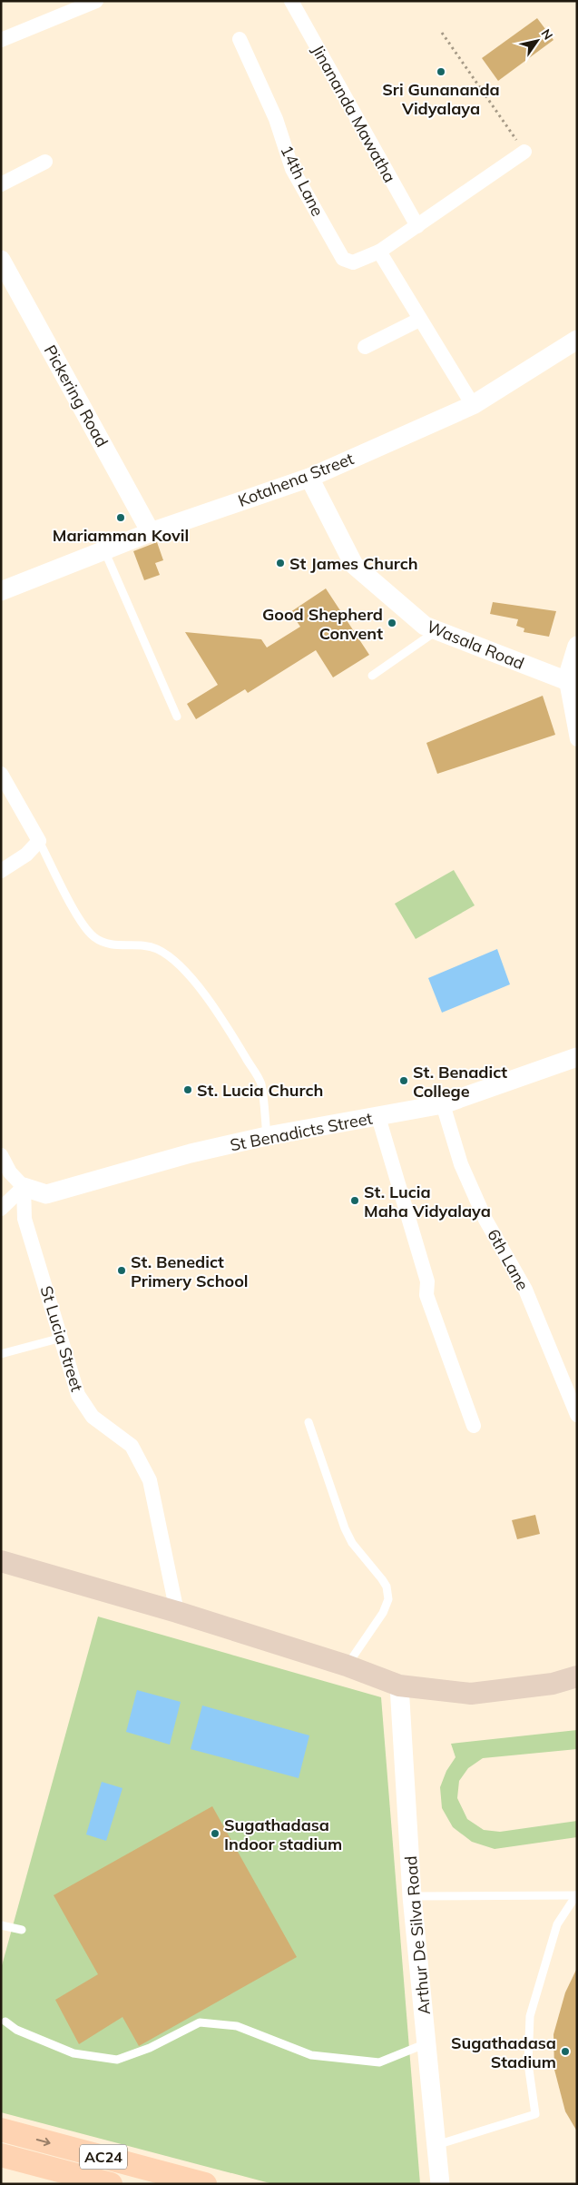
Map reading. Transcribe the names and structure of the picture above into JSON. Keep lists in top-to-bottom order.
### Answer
{
  "streets": {
    "main road": ["AC24"],
    "street": [
      "Jinananda Mawatha",
      "14th Lane",
      "Pickering Road",
      "Kotahena Street",
      "Wasala Road",
      "St Benadicts Street",
      "6th Lane",
      "St Lucia Street",
      "Arthur De Silva Road"
    ]
  },
  "crossings": [
    ["Pickering Road", "Kotahena Street"],
    ["Kotahena Street", "Wasala Road"],
    ["St Benadicts Street", "6th Lane"],
    ["St Benadicts Street", "St Lucia Street"]
  ],
  "places": [
    "Sri Gunananda Vidyalaya",
    "Mariamman Kovil",
    "St James Church",
    "Good Shepherd Convent",
    "St. Benadict College",
    "St. Lucia Church",
    "St. Lucia Maha Vidyalaya",
    "St. Benedict Primery School",
    "Sugathadasa Indoor stadium",
    "Sugathadasa Stadium"
  ],
  "north": "top right"
}
